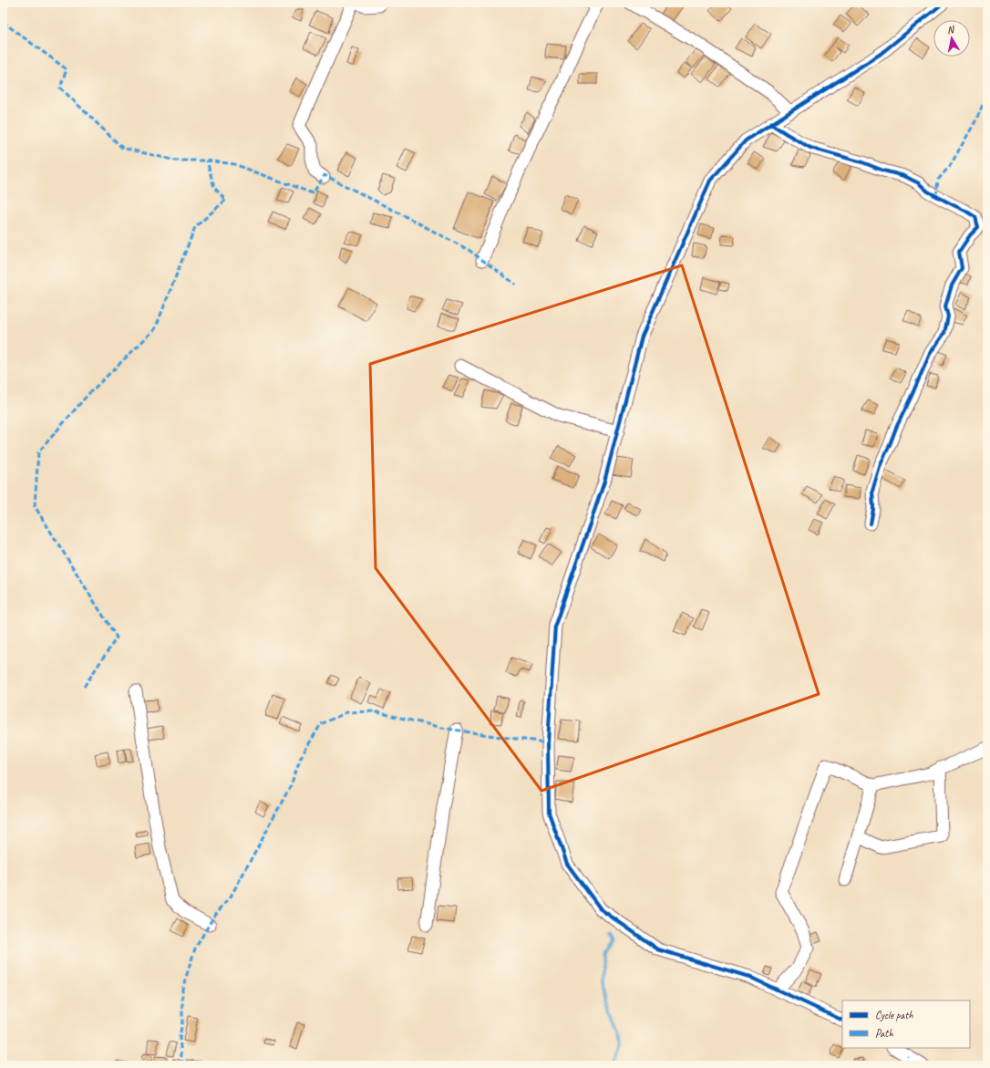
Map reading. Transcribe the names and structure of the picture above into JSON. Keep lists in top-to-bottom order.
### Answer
{
  "legend": ["Cycle path", "Path"],
  "north": "top"
}
